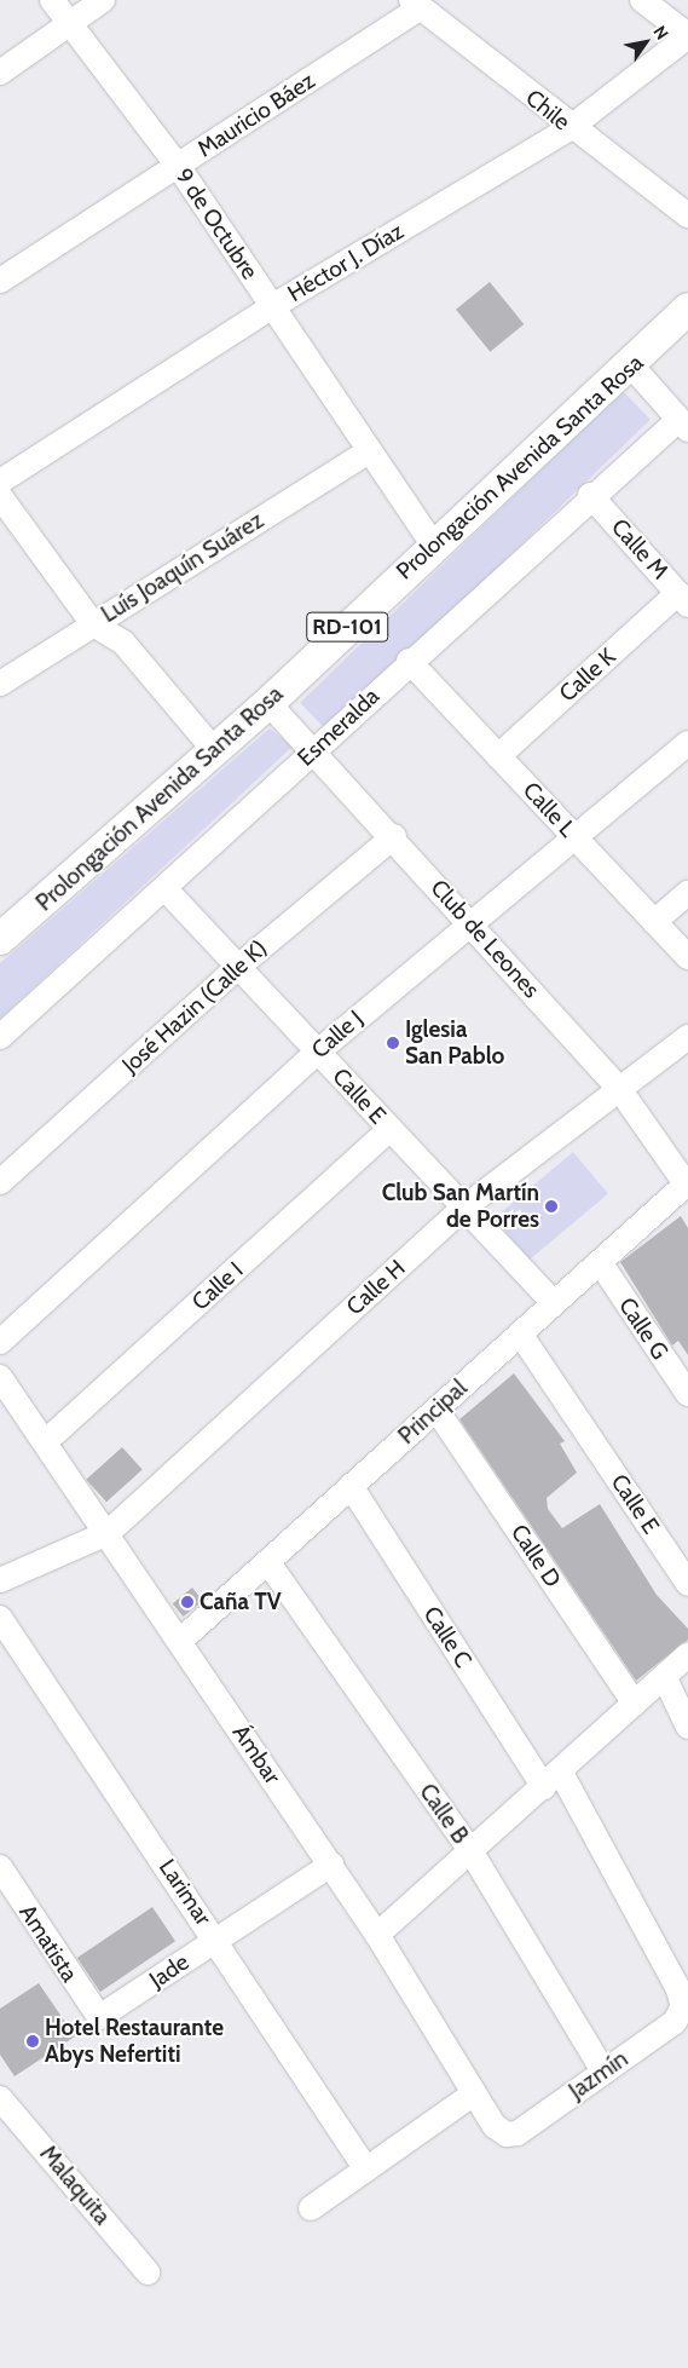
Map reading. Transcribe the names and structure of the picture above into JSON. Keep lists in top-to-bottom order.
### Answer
{
  "streets": {
    "main road": ["Prolongación Avenida Santa Rosa", "RD-101"],
    "street": [
      "Chile",
      "Mauricio Báez",
      "9 de Octubre",
      "Héctor J. Díaz",
      "Calle M",
      "Luís Joaquín Suárez",
      "Calle K",
      "Esmeralda",
      "Calle L",
      "Club de Leones",
      "José Hazin (Calle K)",
      "Calle J",
      "Calle E",
      "Calle I",
      "Calle H",
      "Calle G",
      "Principal",
      "Calle D",
      "Calle C",
      "Ámbar",
      "Calle B",
      "Larimar",
      "Amatista",
      "Jade",
      "Jazmín",
      "Malaquita"
    ]
  },
  "crossings": [
    ["Chile", "Mauricio Báez"],
    ["Chile", "Héctor J. Díaz"],
    ["Mauricio Báez", "9 de Octubre"],
    ["9 de Octubre", "Héctor J. Díaz"],
    ["9 de Octubre", "Prolongación Avenida Santa Rosa"],
    ["9 de Octubre", "Luís Joaquín Suárez"],
    ["Prolongación Avenida Santa Rosa", "Club de Leones"],
    ["Calle M", "Calle K"],
    ["Calle M", "Esmeralda"],
    ["Calle K", "Calle L"],
    ["Esmeralda", "Calle L"],
    ["Esmeralda", "Club de Leones"],
    ["Esmeralda", "Calle E"],
    ["Calle L", "Calle J"],
    ["Club de Leones", "José Hazin (Calle K)"],
    ["Club de Leones", "Calle J"],
    ["Club de Leones", "Calle H"],
    ["Club de Leones", "Principal"],
    ["José Hazin (Calle K)", "Calle E"],
    ["Calle J", "Calle E"],
    ["Calle E", "Calle I"],
    ["Calle E", "Calle H"],
    ["Calle E", "Principal"],
    ["Calle I", "Ámbar"],
    ["Calle H", "Ámbar"],
    ["Calle G", "Principal"],
    ["Principal", "Calle D"],
    ["Principal", "Calle C"],
    ["Principal", "Ámbar"],
    ["Principal", "Calle B"],
    ["Calle C", "Jazmín"],
    ["Ámbar", "Jade"],
    ["Ámbar", "Jazmín"],
    ["Calle B", "Jazmín"],
    ["Larimar", "Jade"],
    ["Amatista", "Jade"]
  ],
  "places": [
    "Iglesia San Pablo",
    "Club San Martín de Porres",
    "Caña TV",
    "Hotel Restaurante Abys Nefertiti"
  ],
  "north": "top right"
}
